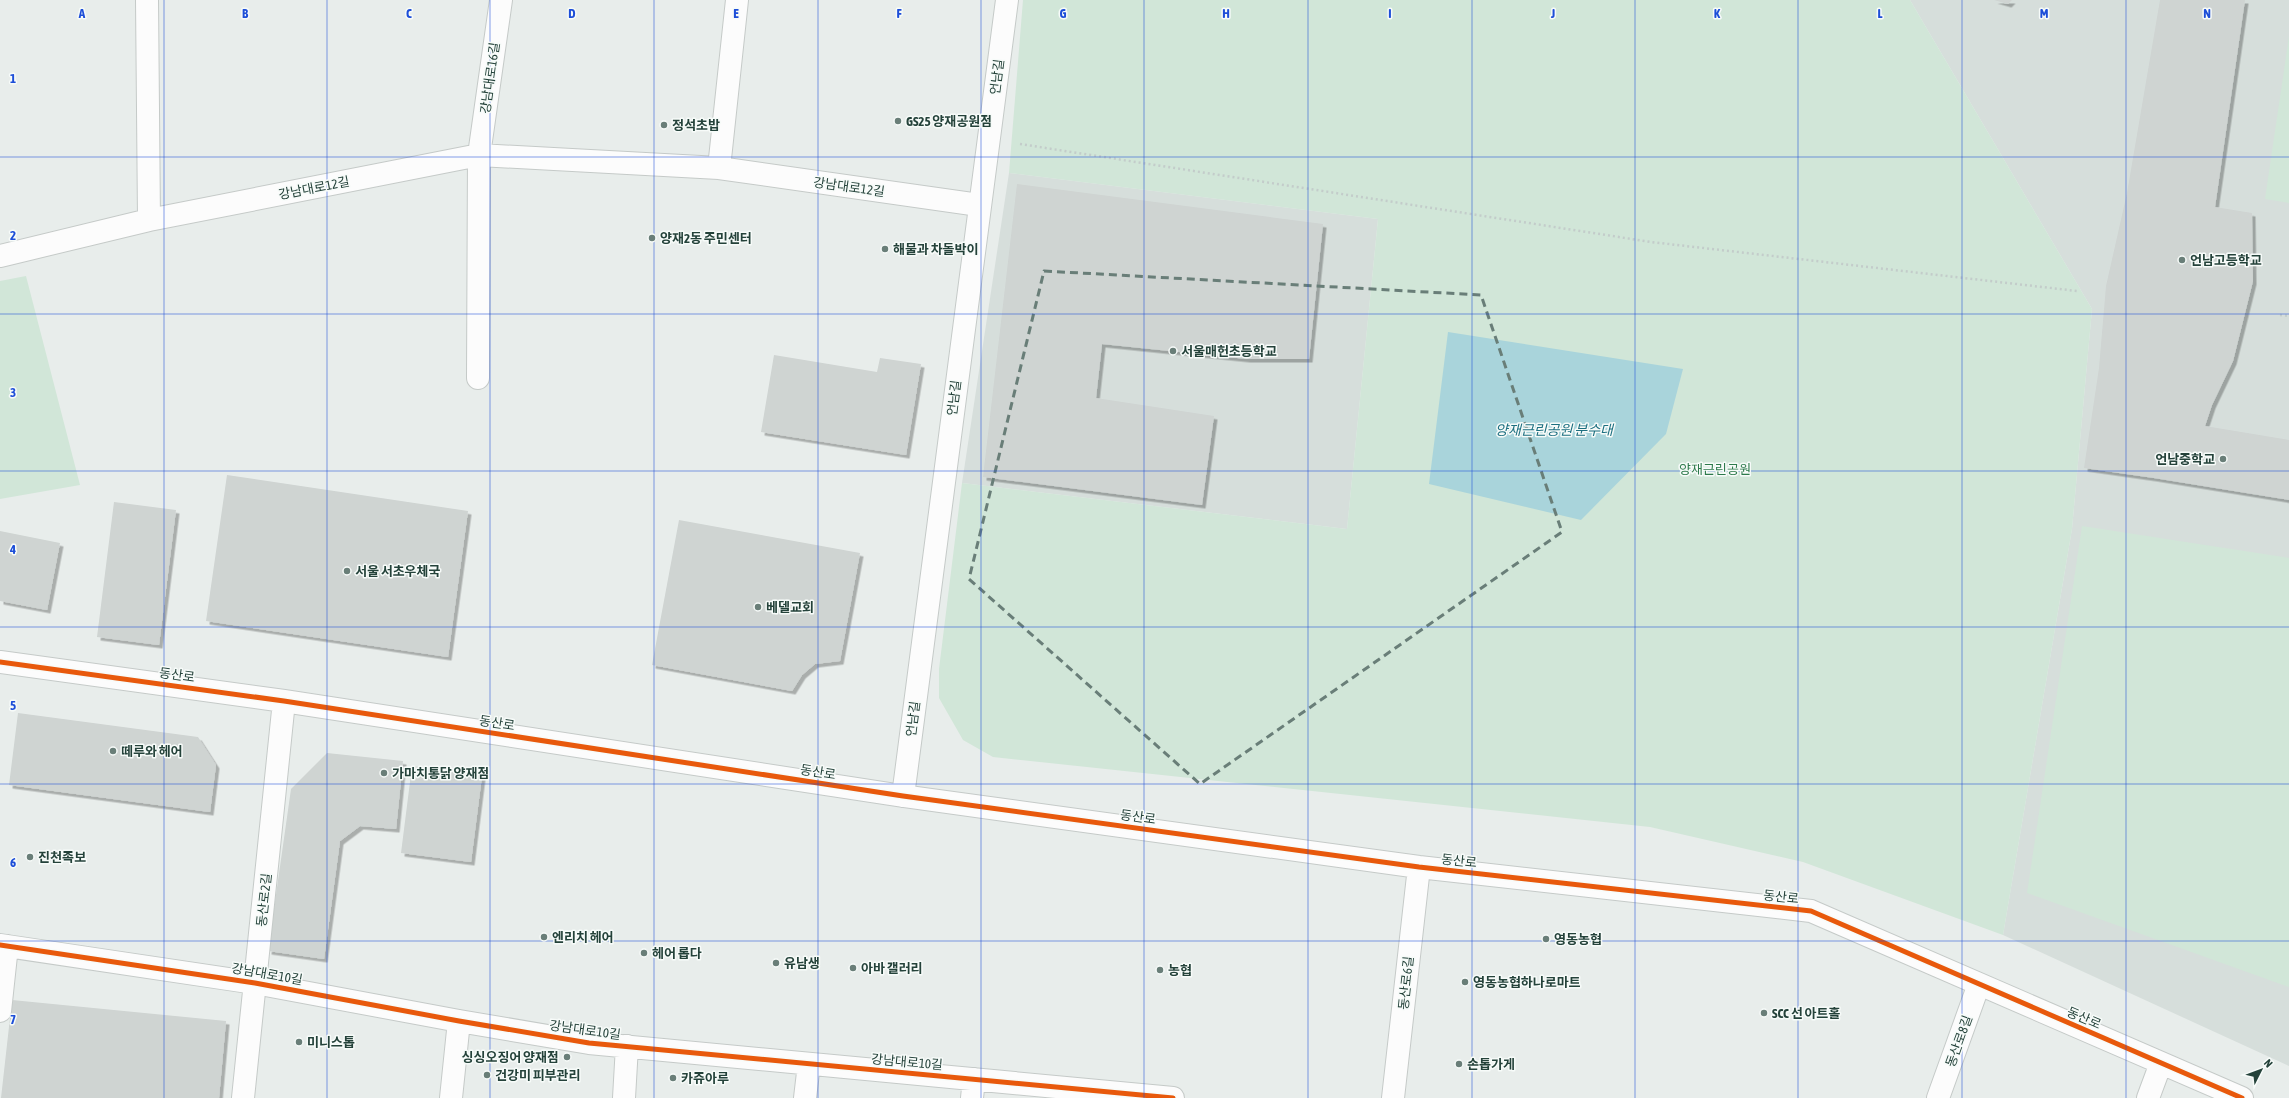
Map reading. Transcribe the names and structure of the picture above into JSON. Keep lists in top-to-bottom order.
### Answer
{
  "streets": {
    "street": [
      "언남길",
      "강남대로16길",
      "강남대로12길",
      "동산로",
      "동산로2길",
      "강남대로10길",
      "동산로6길",
      "동산로8길"
    ]
  },
  "crossings": [
    ["언남길", "강남대로12길"],
    ["언남길", "동산로"],
    ["강남대로16길", "강남대로12길"],
    ["동산로", "동산로2길"],
    ["동산로", "동산로6길"],
    ["동산로", "동산로8길"],
    ["동산로2길", "강남대로10길"]
  ],
  "water": ["양재근린공원 분수대"],
  "parks": ["양재근린공원"],
  "places": [
    "GS25 양재공원점",
    "정석초밥",
    "양재2동 주민센터",
    "해물과 차돌박이",
    "언남고등학교",
    "서울매헌초등학교",
    "언남중학교",
    "서울 서초우체국",
    "베델교회",
    "떼루와 헤어",
    "가마치통닭 양재점",
    "진천족보",
    "엔리치 헤어",
    "영동농협",
    "헤어 롭다",
    "유남생",
    "아바 갤러리",
    "농협",
    "영동농협하나로마트",
    "SCC 선 아트홀",
    "미니스톱",
    "싱싱오징어 양재점",
    "손톱가게",
    "건강미 피부관리",
    "카쥬아루"
  ],
  "north": "top right",
  "grid": {
    "columns": [
      "A",
      "B",
      "C",
      "D",
      "E",
      "F",
      "G",
      "H",
      "I",
      "J",
      "K",
      "L",
      "M",
      "N"
    ],
    "rows": [
      "1",
      "2",
      "3",
      "4",
      "5",
      "6",
      "7"
    ]
  }
}
